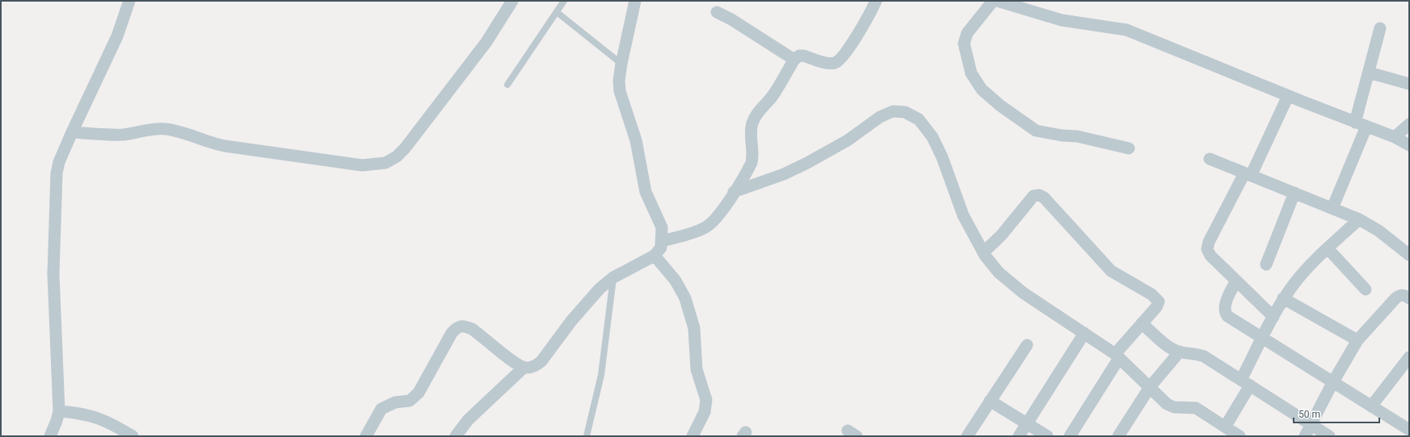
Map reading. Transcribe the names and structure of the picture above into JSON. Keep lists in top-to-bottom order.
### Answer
{
  "scale_bar": "50 m"
}
